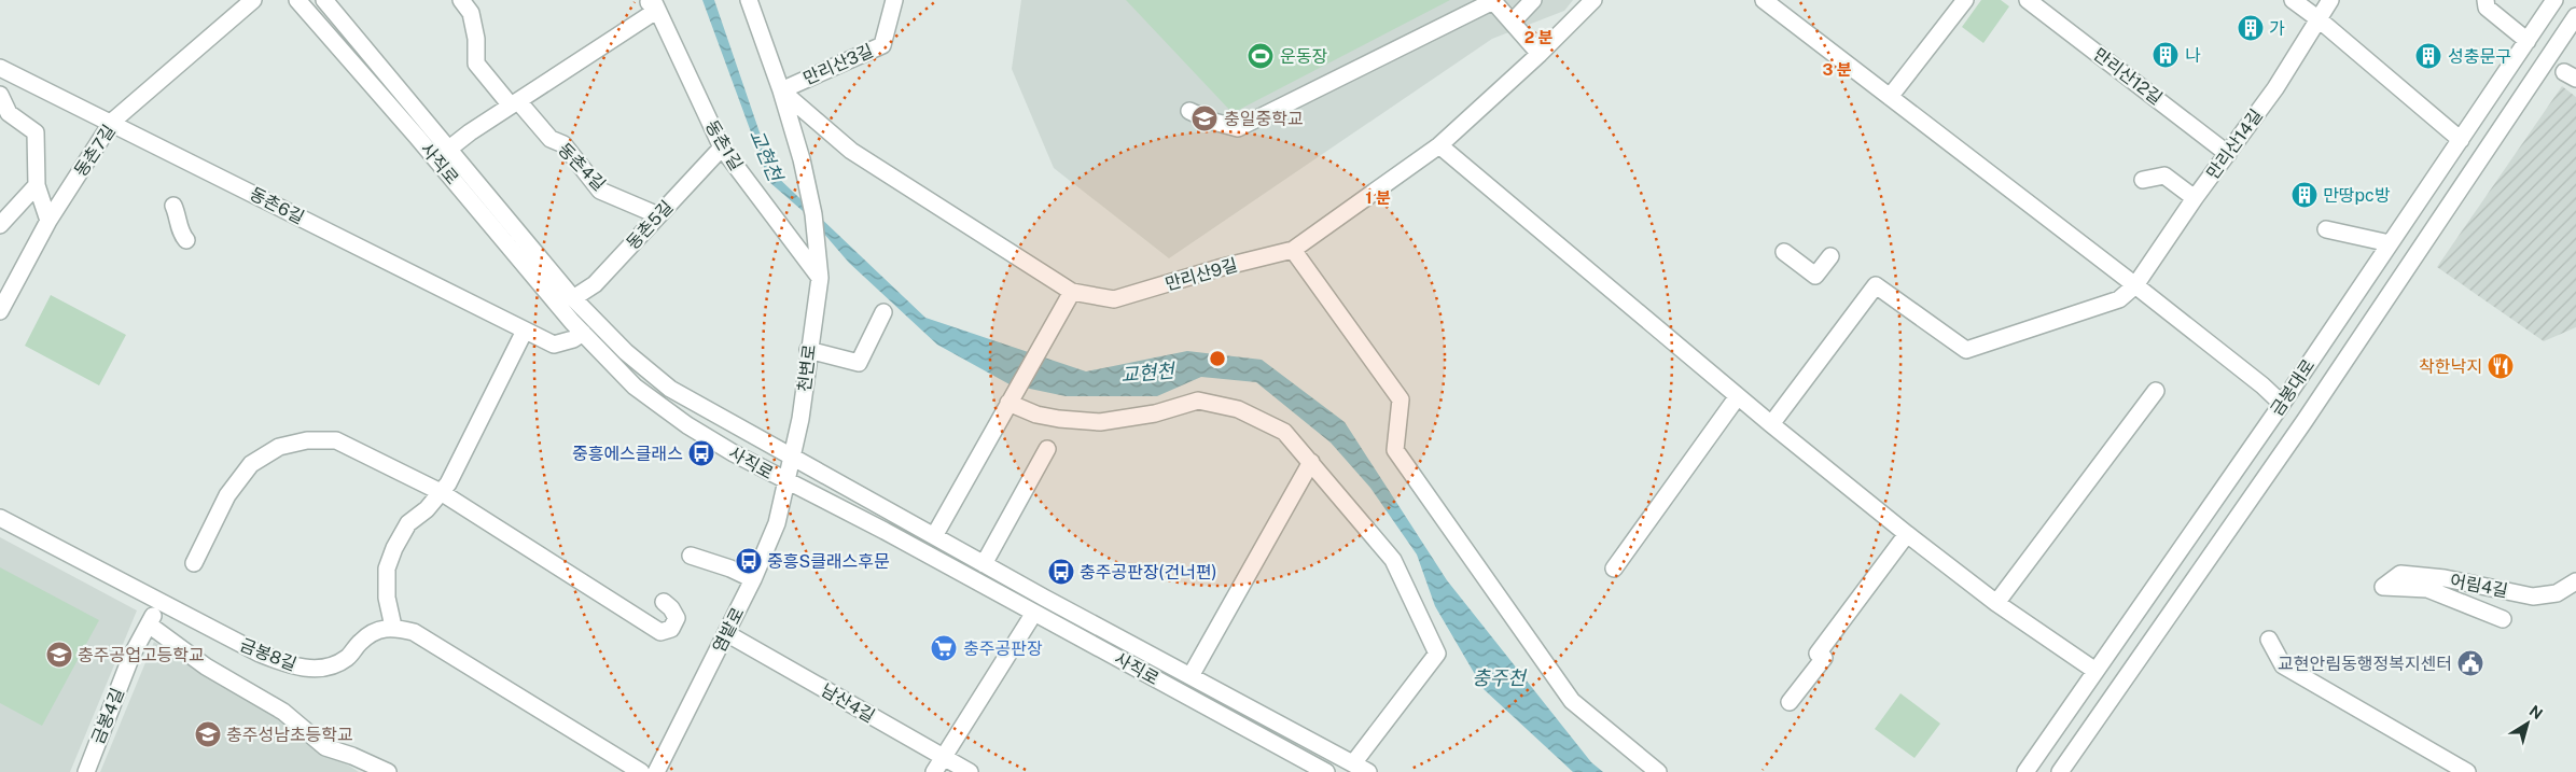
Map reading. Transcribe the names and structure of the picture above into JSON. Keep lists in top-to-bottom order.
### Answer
{
  "streets": {
    "street": [
      "만리산3길",
      "만리산12길",
      "만리산14길",
      "동촌1길",
      "동촌7길",
      "사직로",
      "동촌4길",
      "동촌6길",
      "동촌5길",
      "만리산9길",
      "천변로",
      "금봉대로",
      "어림4길",
      "염밭로",
      "금봉8길",
      "남산4길",
      "금봉4길"
    ]
  },
  "crossings": [
    ["만리산3길", "만리산9길"],
    ["만리산3길", "천변로"],
    ["만리산12길", "만리산14길"],
    ["동촌1길", "동촌5길"],
    ["동촌1길", "천변로"],
    ["동촌7길", "동촌6길"],
    ["사직로", "동촌6길"],
    ["사직로", "동촌5길"],
    ["사직로", "천변로"],
    ["사직로", "염밭로"],
    ["동촌4길", "동촌5길"],
    ["만리산9길", "천변로"],
    ["천변로", "염밭로"],
    ["염밭로", "남산4길"],
    ["금봉8길", "금봉4길"]
  ],
  "water": ["교현천", "충주천"],
  "places": {
    "building": [
      "가",
      "나",
      "성충문구",
      "만땅pc방"
    ],
    "sports": ["운동장"],
    "school or university": ["충일중학교", "충주공업고등학교", "충주성남초등학교"],
    "restaurant": ["착한낙지"],
    "bus stop": ["중흥에스클래스", "중흥S클래스후문", "충주공판장(건너편)"],
    "supermarket": ["충주공판장"],
    "public building": ["교현안림동행정복지센터"]
  },
  "north": "top right",
  "rings": ["2 분", "3 분", "1 분"]
}
